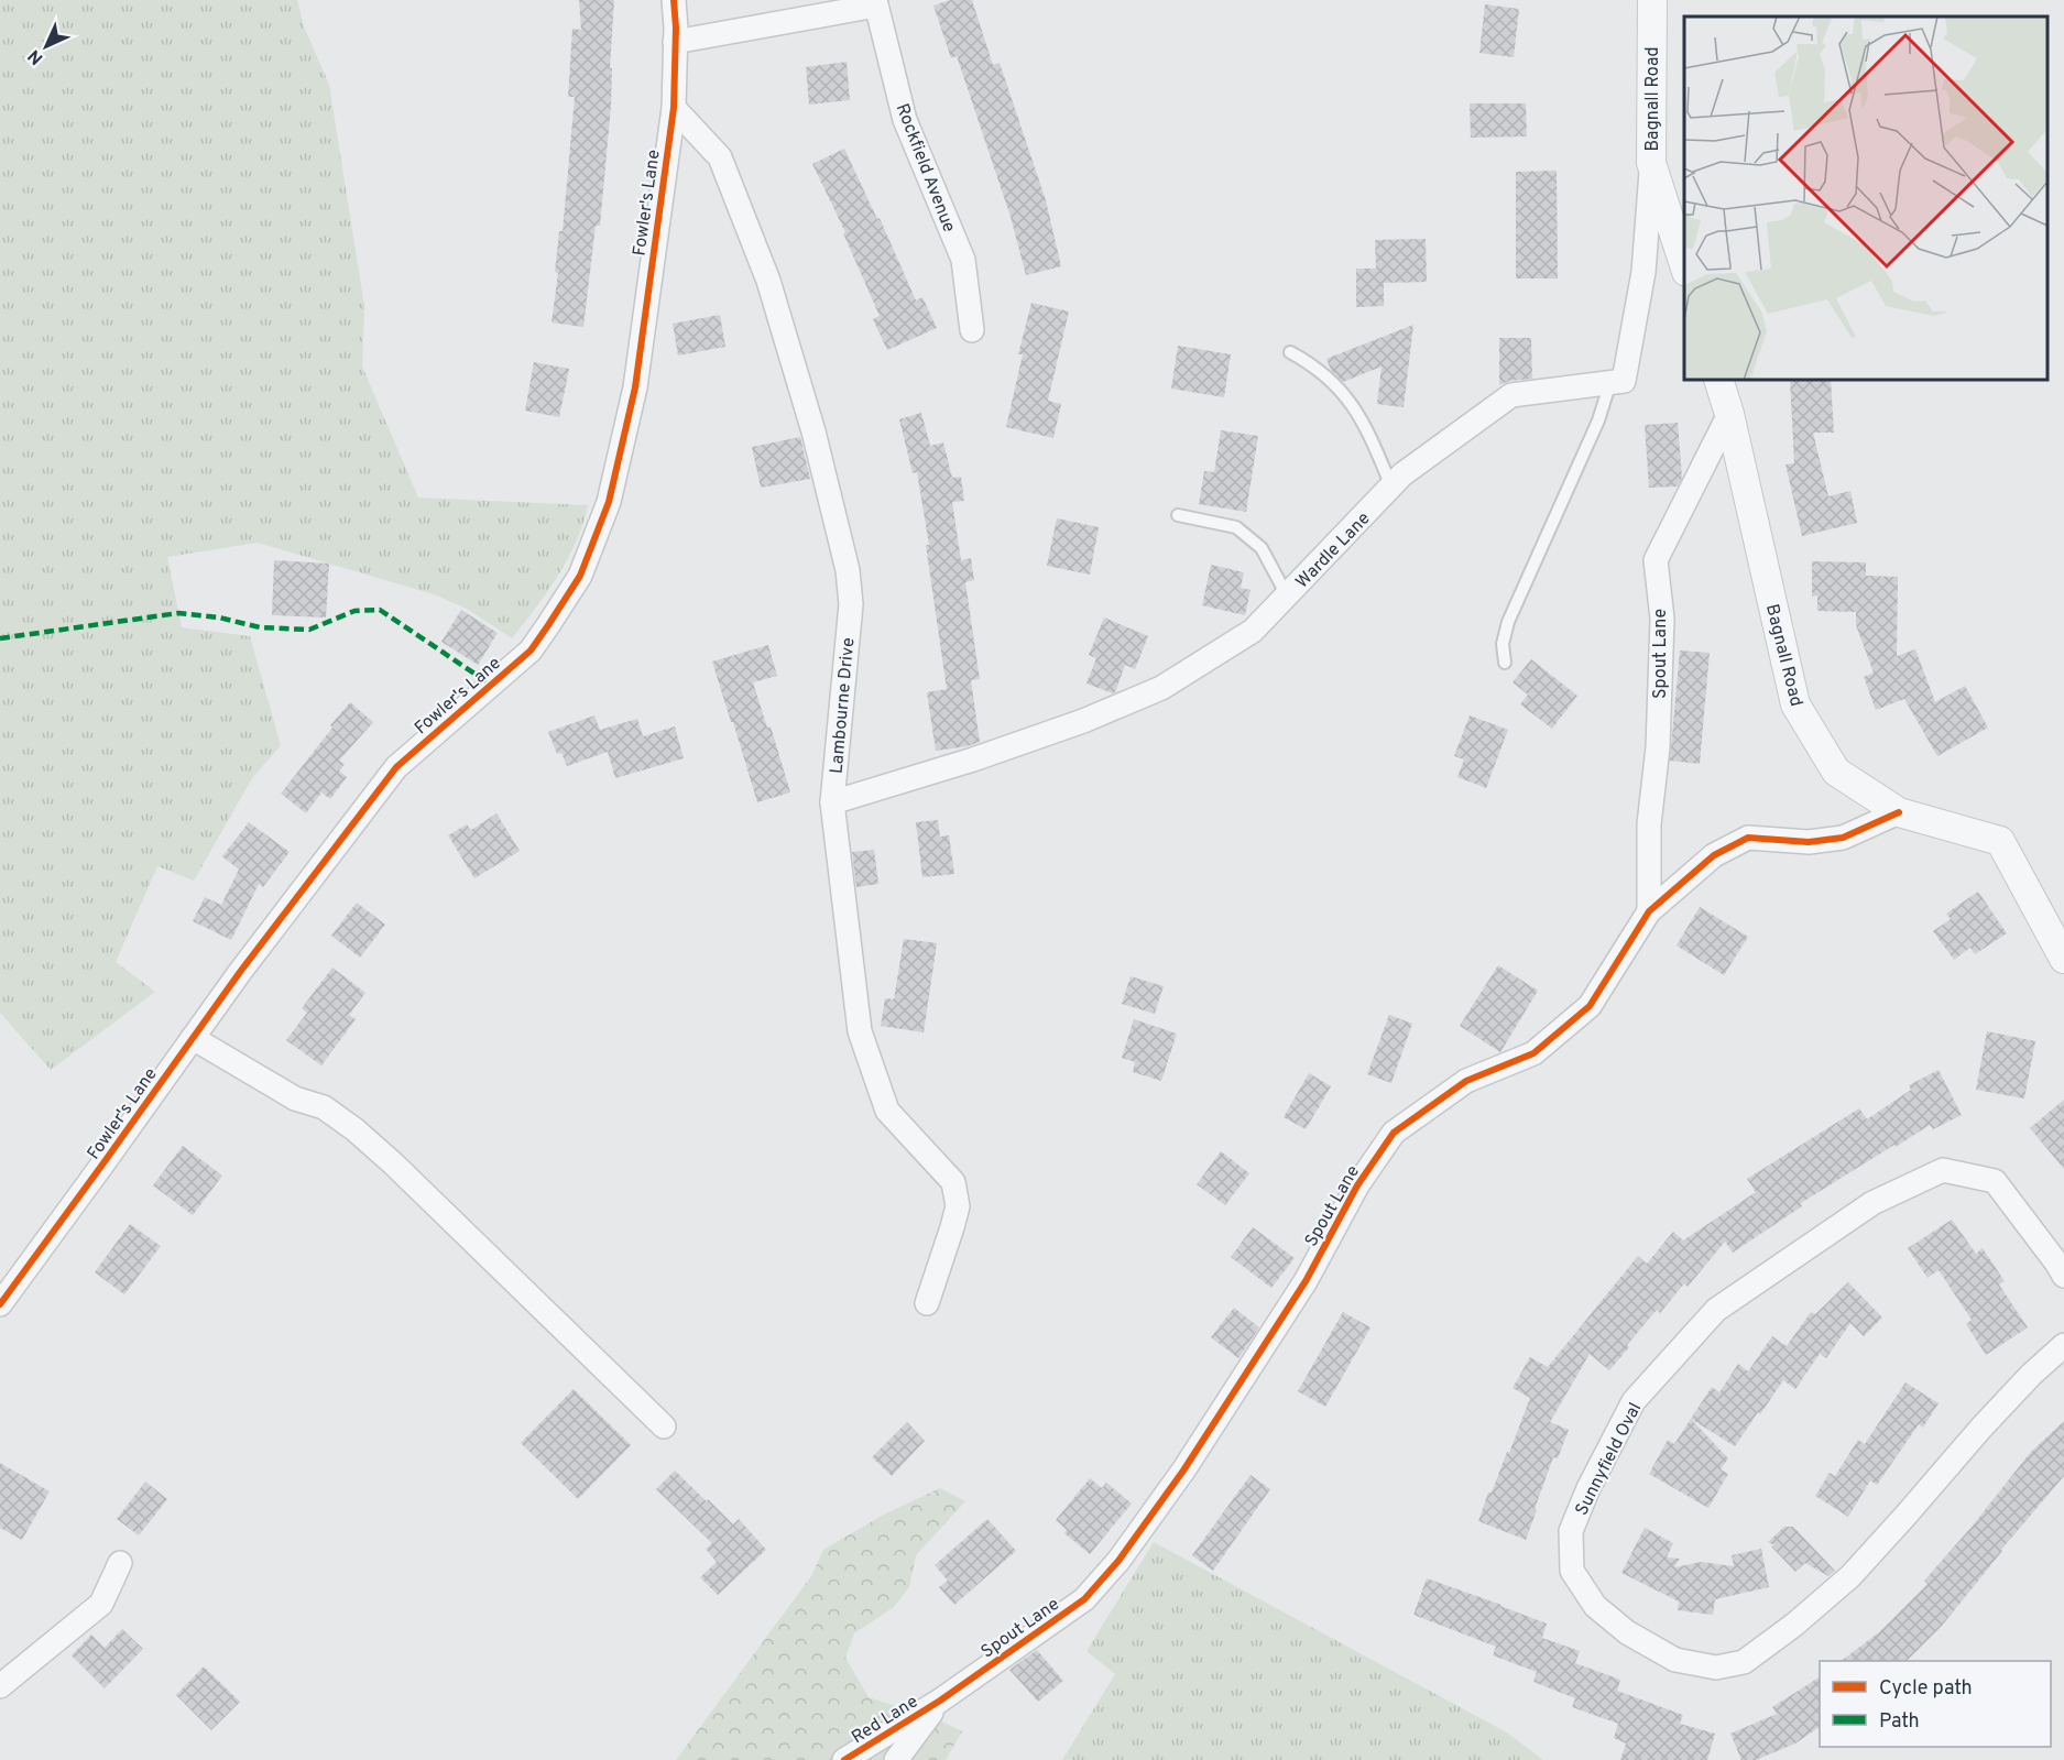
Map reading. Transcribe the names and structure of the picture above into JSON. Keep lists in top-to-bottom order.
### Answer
{
  "streets": {
    "street": [
      "Bagnall Road",
      "Rockfield Avenue",
      "Fowler's Lane",
      "Wardle Lane",
      "Spout Lane",
      "Lambourne Drive",
      "Sunnyfield Oval",
      "Red Lane"
    ]
  },
  "crossings": [
    ["Bagnall Road", "Spout Lane"],
    ["Rockfield Avenue", "Fowler's Lane"],
    ["Fowler's Lane", "Lambourne Drive"],
    ["Wardle Lane", "Lambourne Drive"],
    ["Spout Lane", "Red Lane"]
  ],
  "legend": ["Cycle path", "Path"],
  "north": "bottom left"
}
